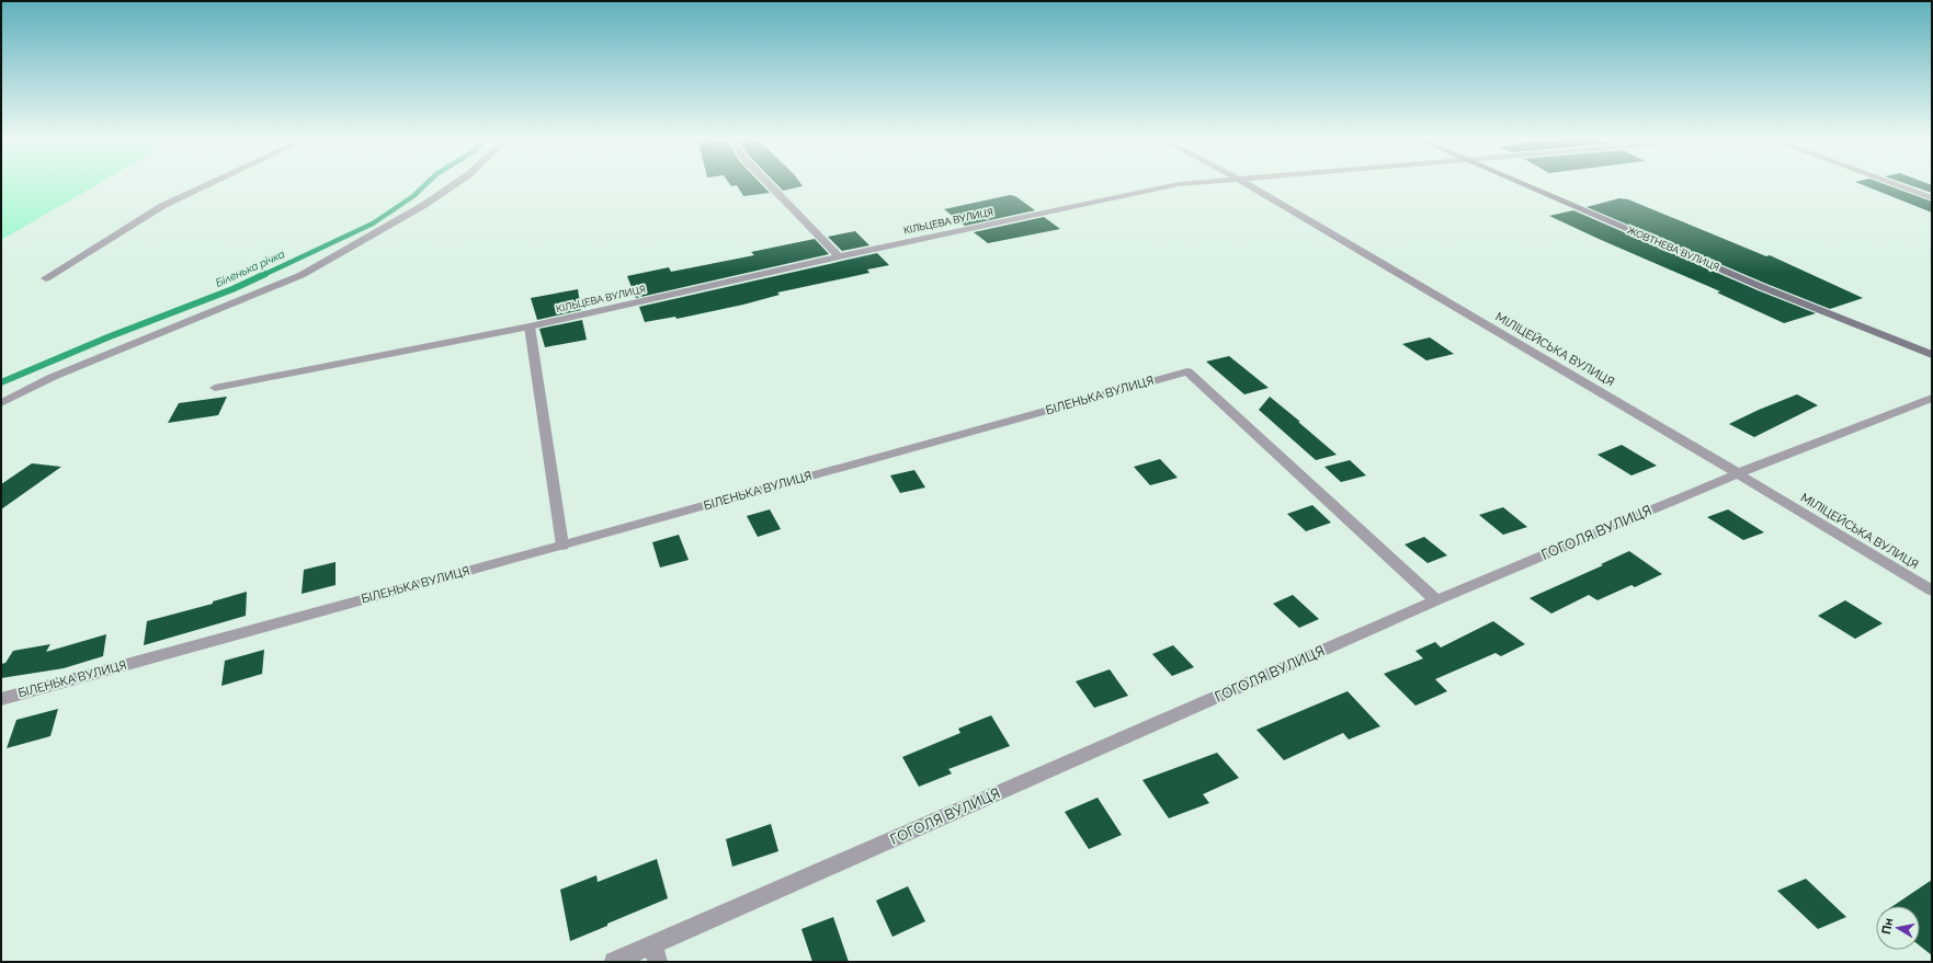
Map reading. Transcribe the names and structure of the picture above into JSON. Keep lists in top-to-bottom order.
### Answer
{
  "streets": {
    "main road": ["ЖОВТНЕВА ВУЛИЦЯ"],
    "street": [
      "КІЛЬЦЕВА ВУЛИЦЯ",
      "МІЛІЦЕЙСЬКА ВУЛИЦЯ",
      "БІЛЕНЬКА ВУЛИЦЯ",
      "ГОГОЛЯ ВУЛИЦЯ"
    ]
  },
  "crossings": [
    ["МІЛІЦЕЙСЬКА ВУЛИЦЯ", "ГОГОЛЯ ВУЛИЦЯ"],
    ["БІЛЕНЬКА ВУЛИЦЯ", "ГОГОЛЯ ВУЛИЦЯ"]
  ],
  "water": ["Біленька річка"],
  "north": "left"
}
